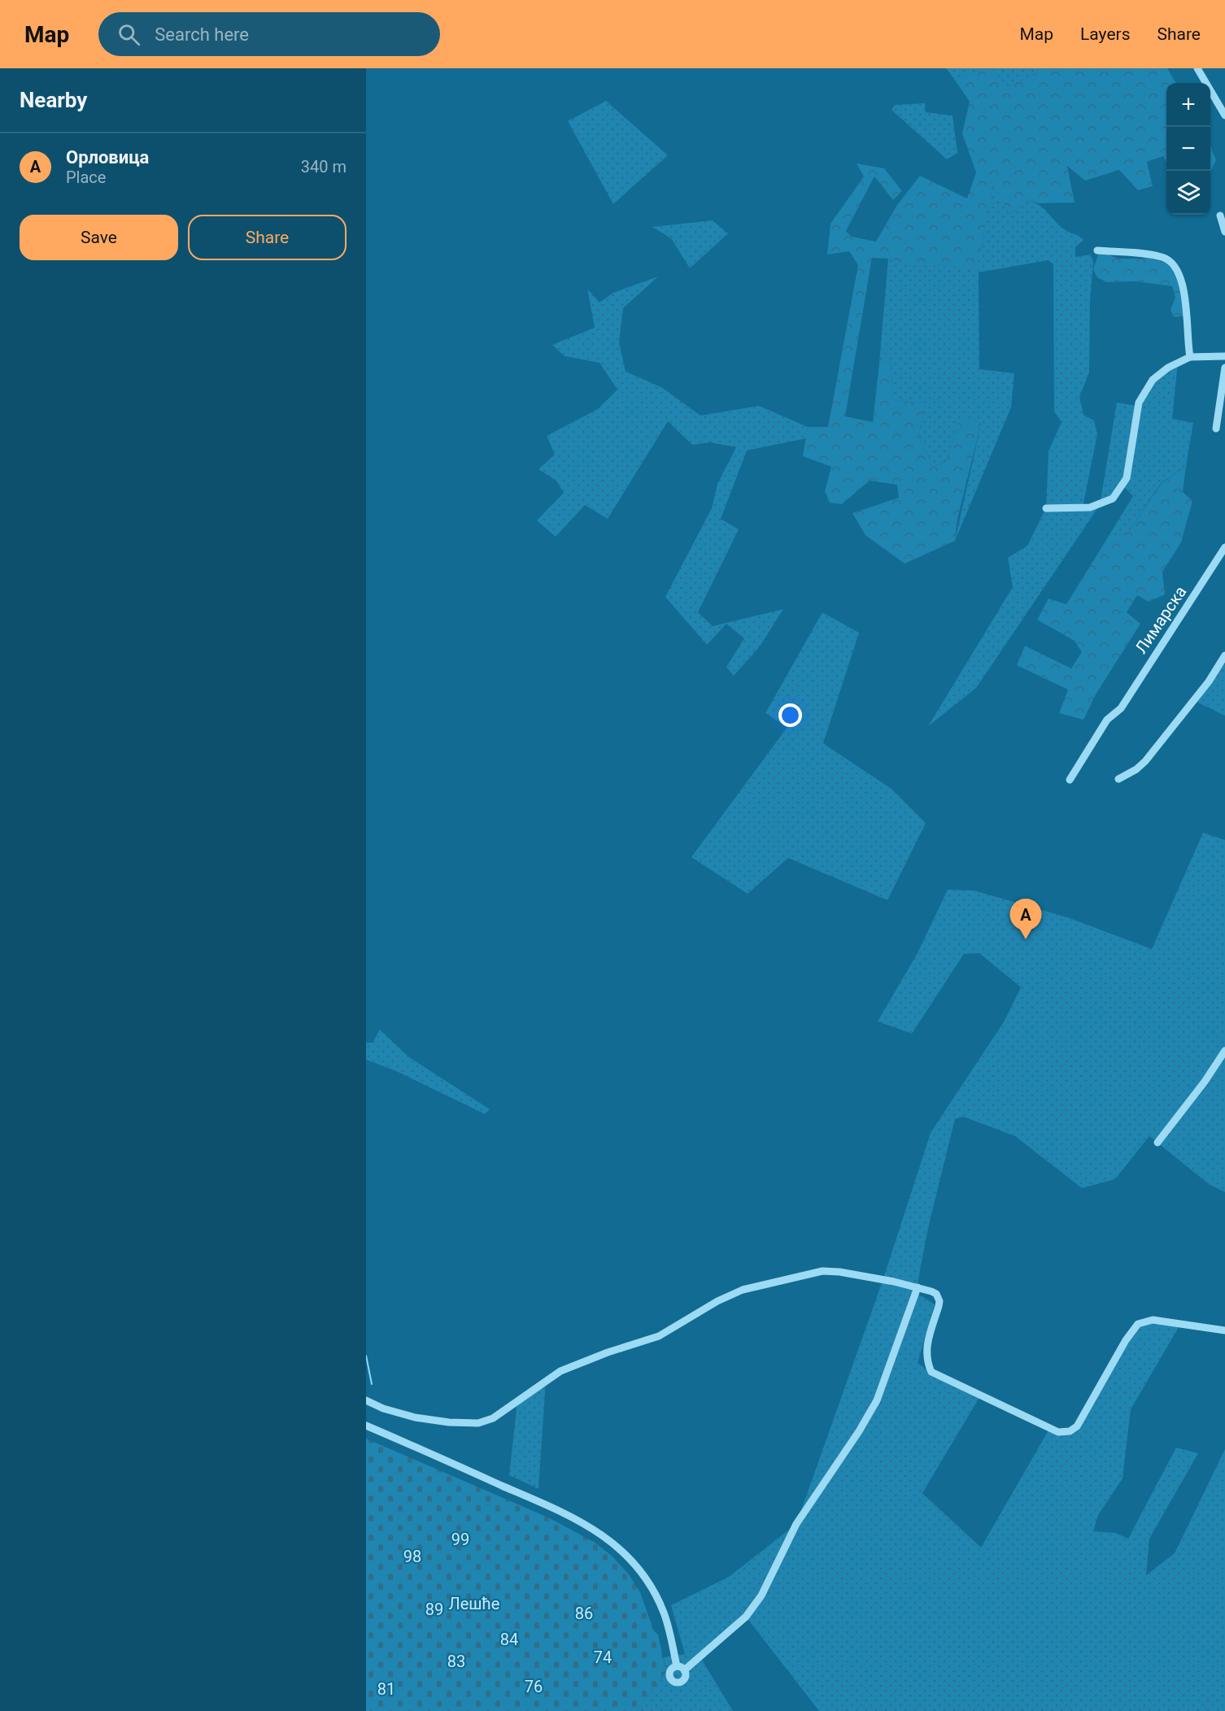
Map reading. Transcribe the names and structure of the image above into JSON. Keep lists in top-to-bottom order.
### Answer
{
  "streets": {
    "street": ["Лимарска"]
  },
  "parks": [
    "99",
    "98",
    "Лешће",
    "89",
    "86",
    "84",
    "74",
    "83",
    "76",
    "81"
  ],
  "page": {
    "header": "Map",
    "search": "Search here",
    "nav": ["Map", "Layers", "Share"],
    "heading": "Nearby",
    "map_buttons": ["+", "−"],
    "list": [
      {
        "mark": "A",
        "name": "Орловица",
        "note": "Place",
        "value": "340 m"
      }
    ],
    "buttons": ["Save", "Share"],
    "pins": "A"
  }
}
